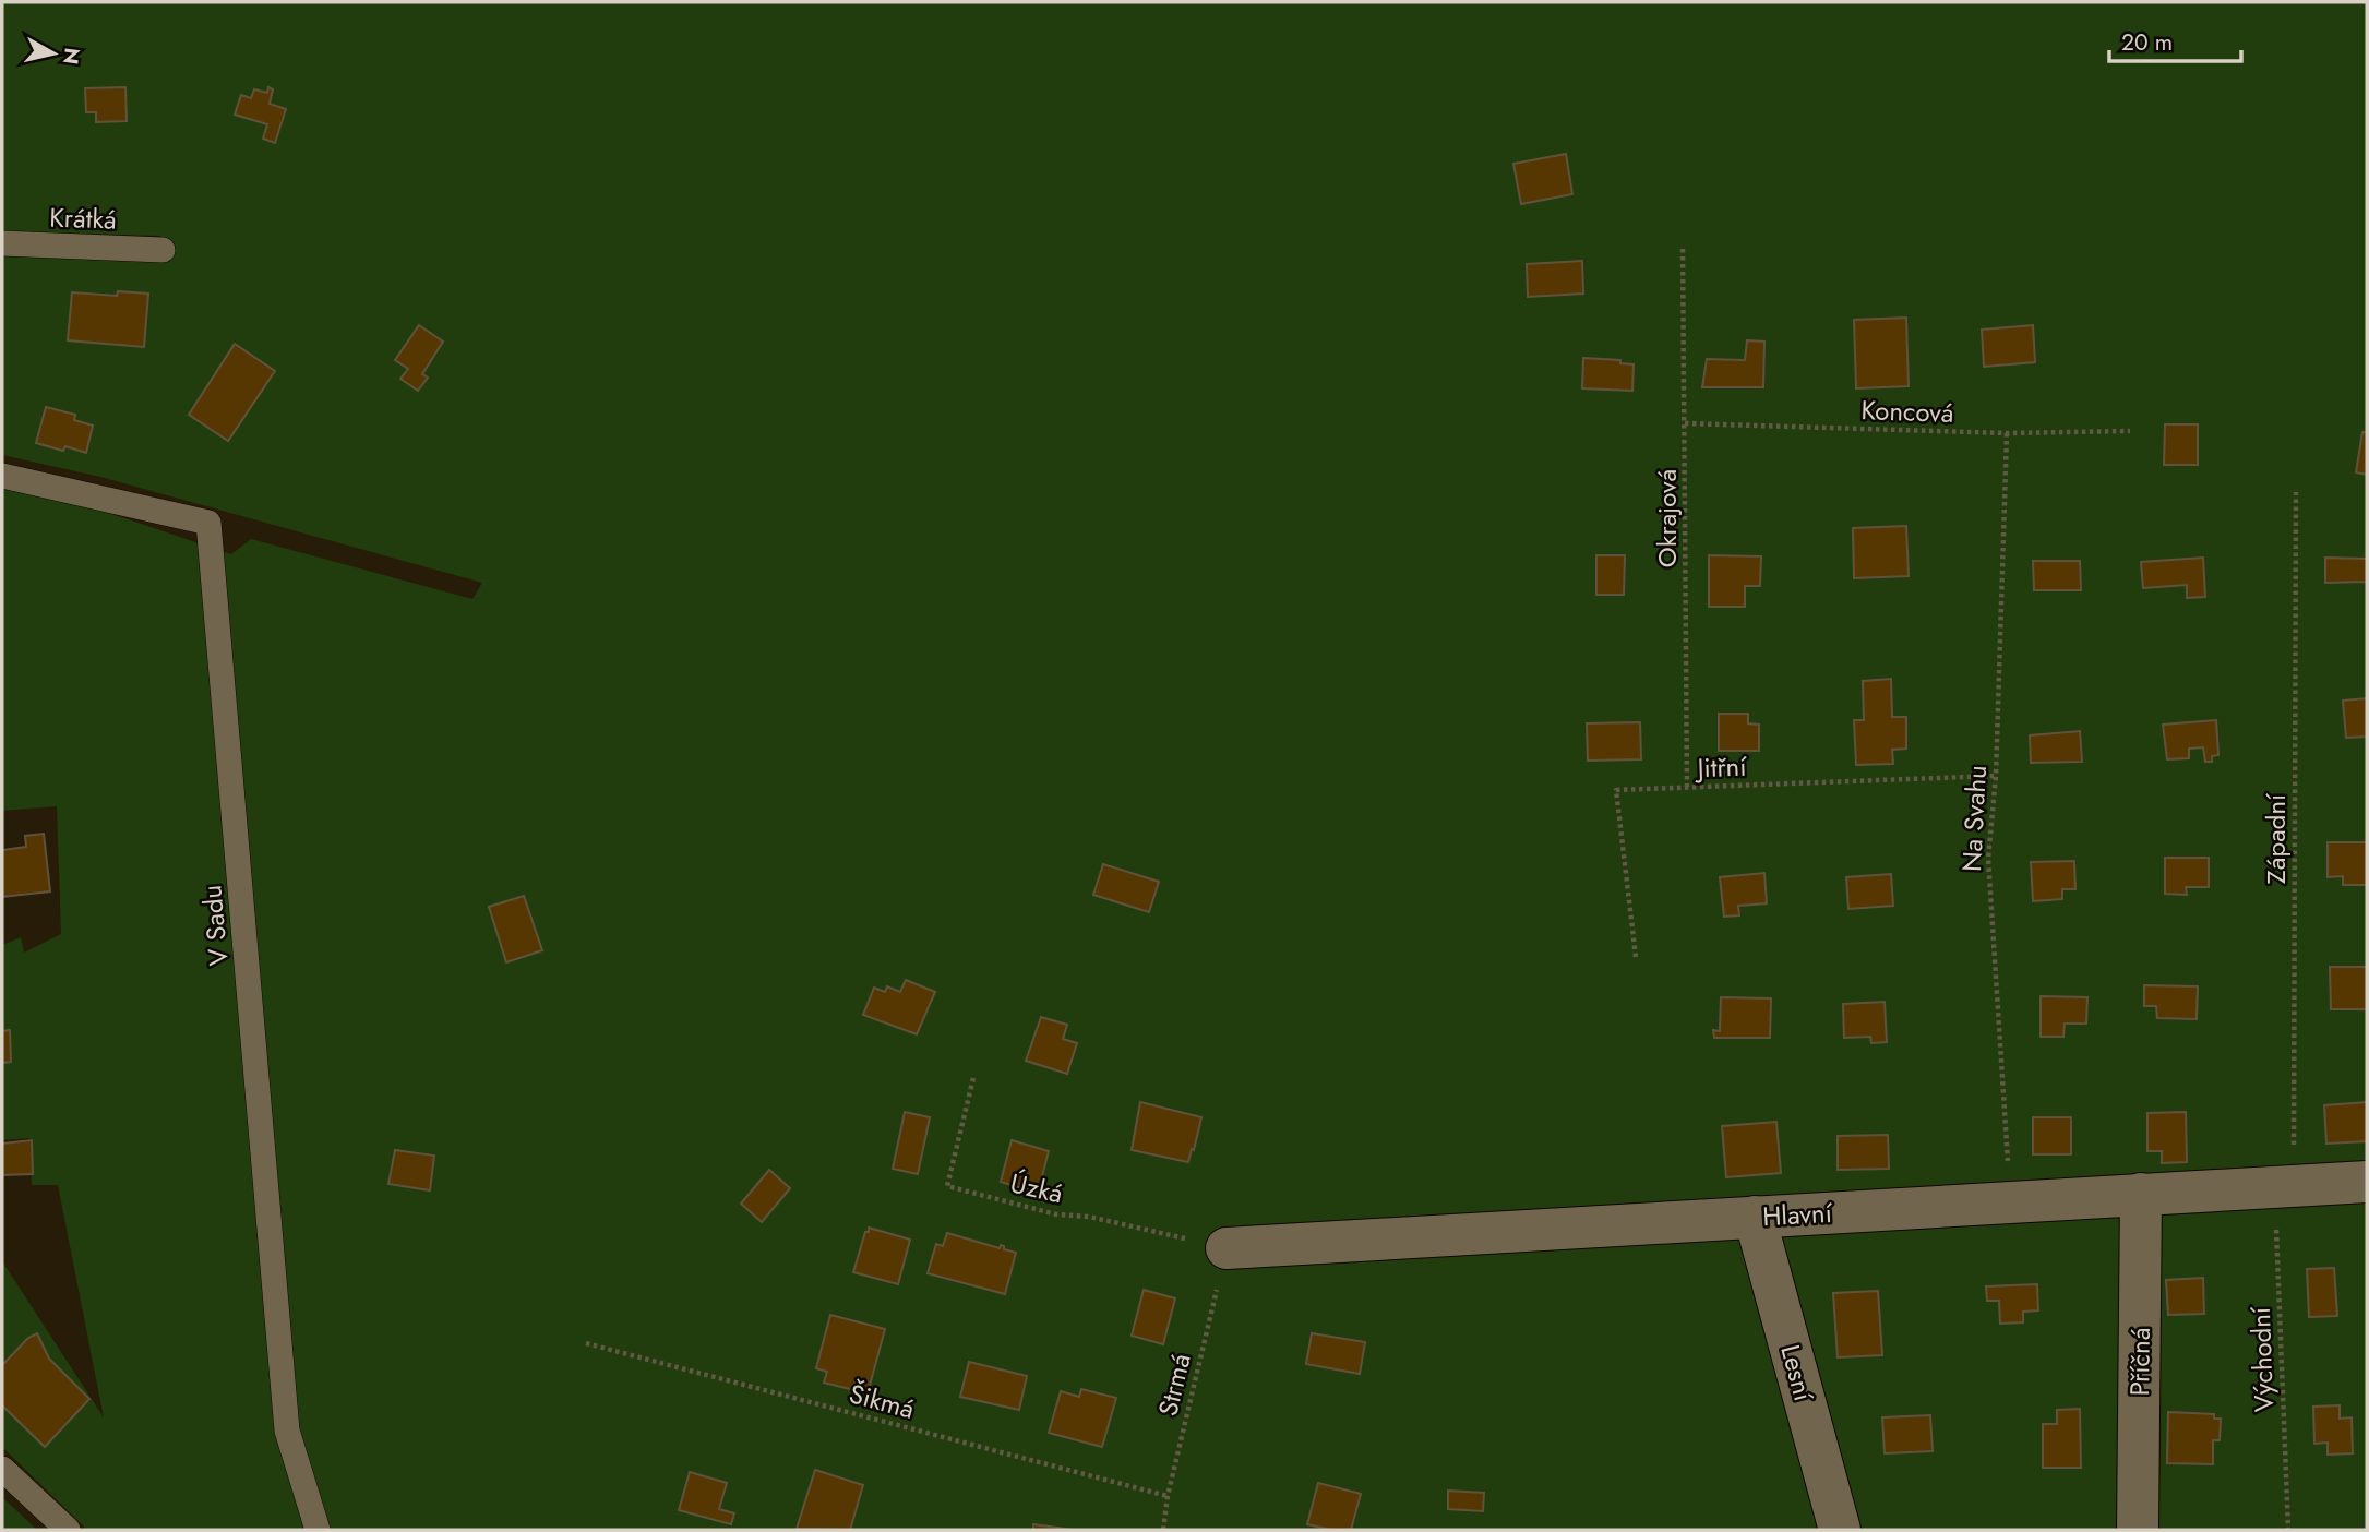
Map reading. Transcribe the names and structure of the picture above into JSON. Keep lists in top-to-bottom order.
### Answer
{
  "streets": {
    "street": ["Hlavní", "Příčná", "Lesní"],
    "lane": ["Krátká", "V Sadu"],
    "path": [
      "Koncová",
      "Okrajová",
      "Jitřní",
      "Na Svahu",
      "Západní",
      "Úzká",
      "Východní",
      "Strmá",
      "Šikmá"
    ]
  },
  "crossings": [
    ["Koncová", "Okrajová"],
    ["Koncová", "Na Svahu"],
    ["Okrajová", "Jitřní"],
    ["Jitřní", "Na Svahu"],
    ["Na Svahu", "Hlavní"],
    ["Západní", "Hlavní"],
    ["Západní", "Východní"],
    ["Úzká", "Hlavní"],
    ["Úzká", "Strmá"],
    ["Hlavní", "Východní"],
    ["Hlavní", "Příčná"],
    ["Hlavní", "Lesní"],
    ["Hlavní", "Strmá"],
    ["Strmá", "Šikmá"]
  ],
  "scale_bar": "20 m",
  "north": "right"
}
